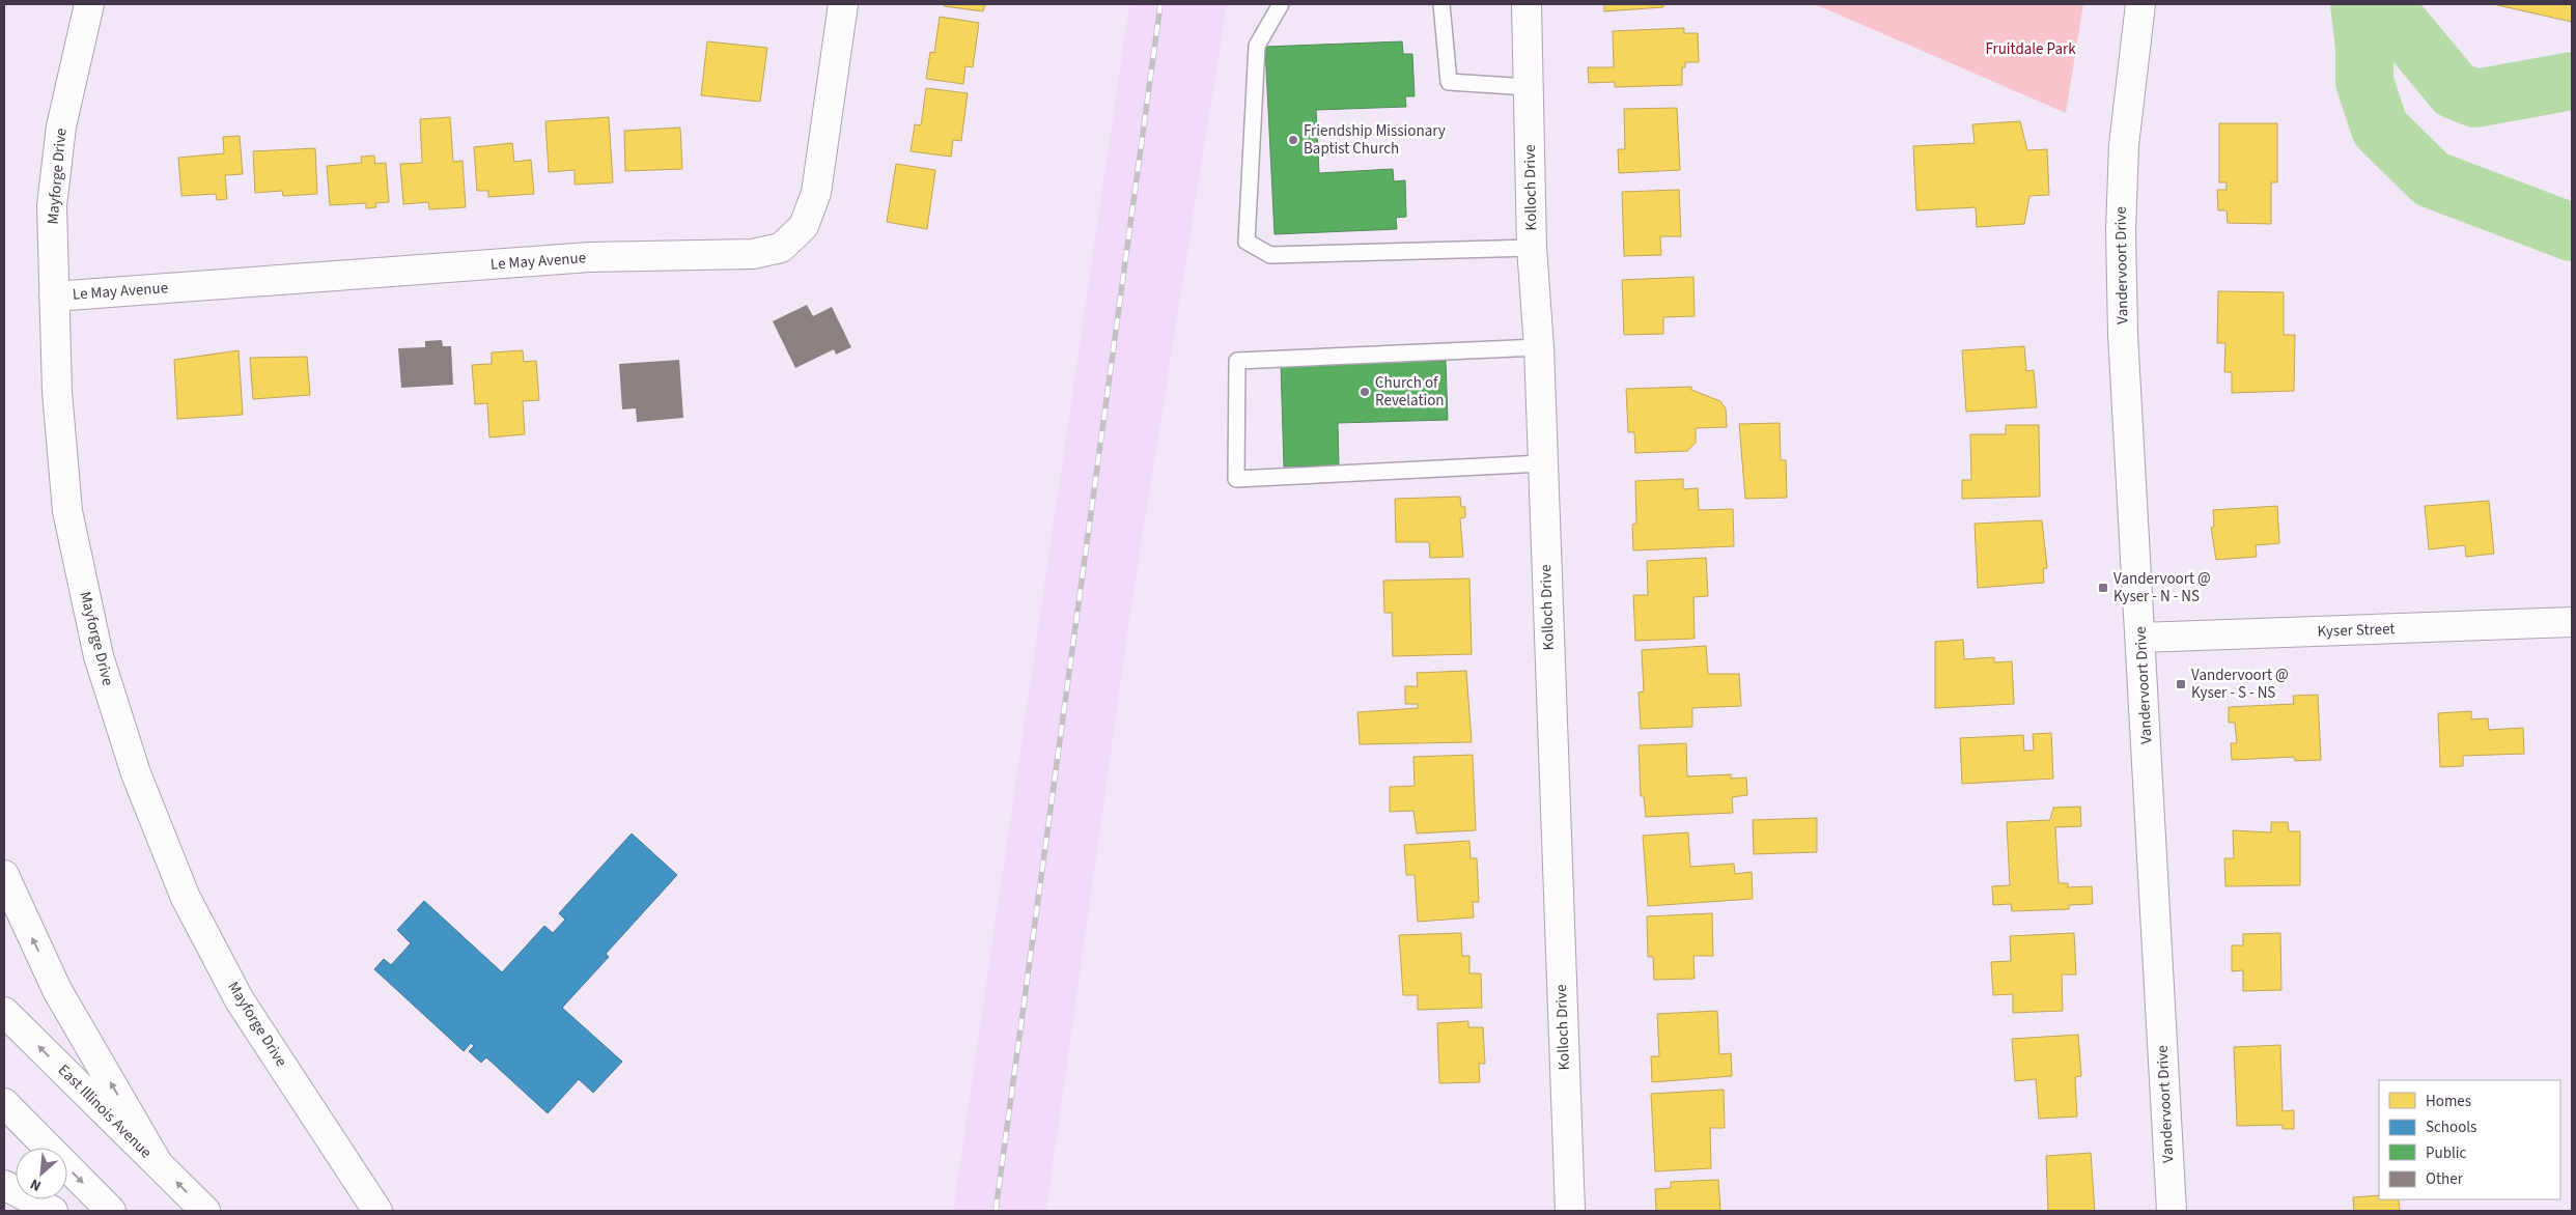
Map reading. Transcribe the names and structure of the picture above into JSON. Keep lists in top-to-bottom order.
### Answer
{
  "streets": {
    "main road": [
      "Mayforge Drive",
      "Kolloch Drive",
      "Le May Avenue",
      "Vandervoort Drive",
      "Kyser Street",
      "East Illinois Avenue"
    ]
  },
  "crossings": [
    ["Mayforge Drive", "Le May Avenue"],
    ["Vandervoort Drive", "Kyser Street"]
  ],
  "parks": ["Fruitdale Park"],
  "places": {
    "other": ["Friendship Missionary Baptist Church", "Church of Revelation"],
    "transit": ["Vandervoort @ Kyser - N - NS", "Vandervoort @ Kyser - S - NS"]
  },
  "legend": [
    "Homes",
    "Schools",
    "Public",
    "Other"
  ],
  "north": "bottom left"
}
